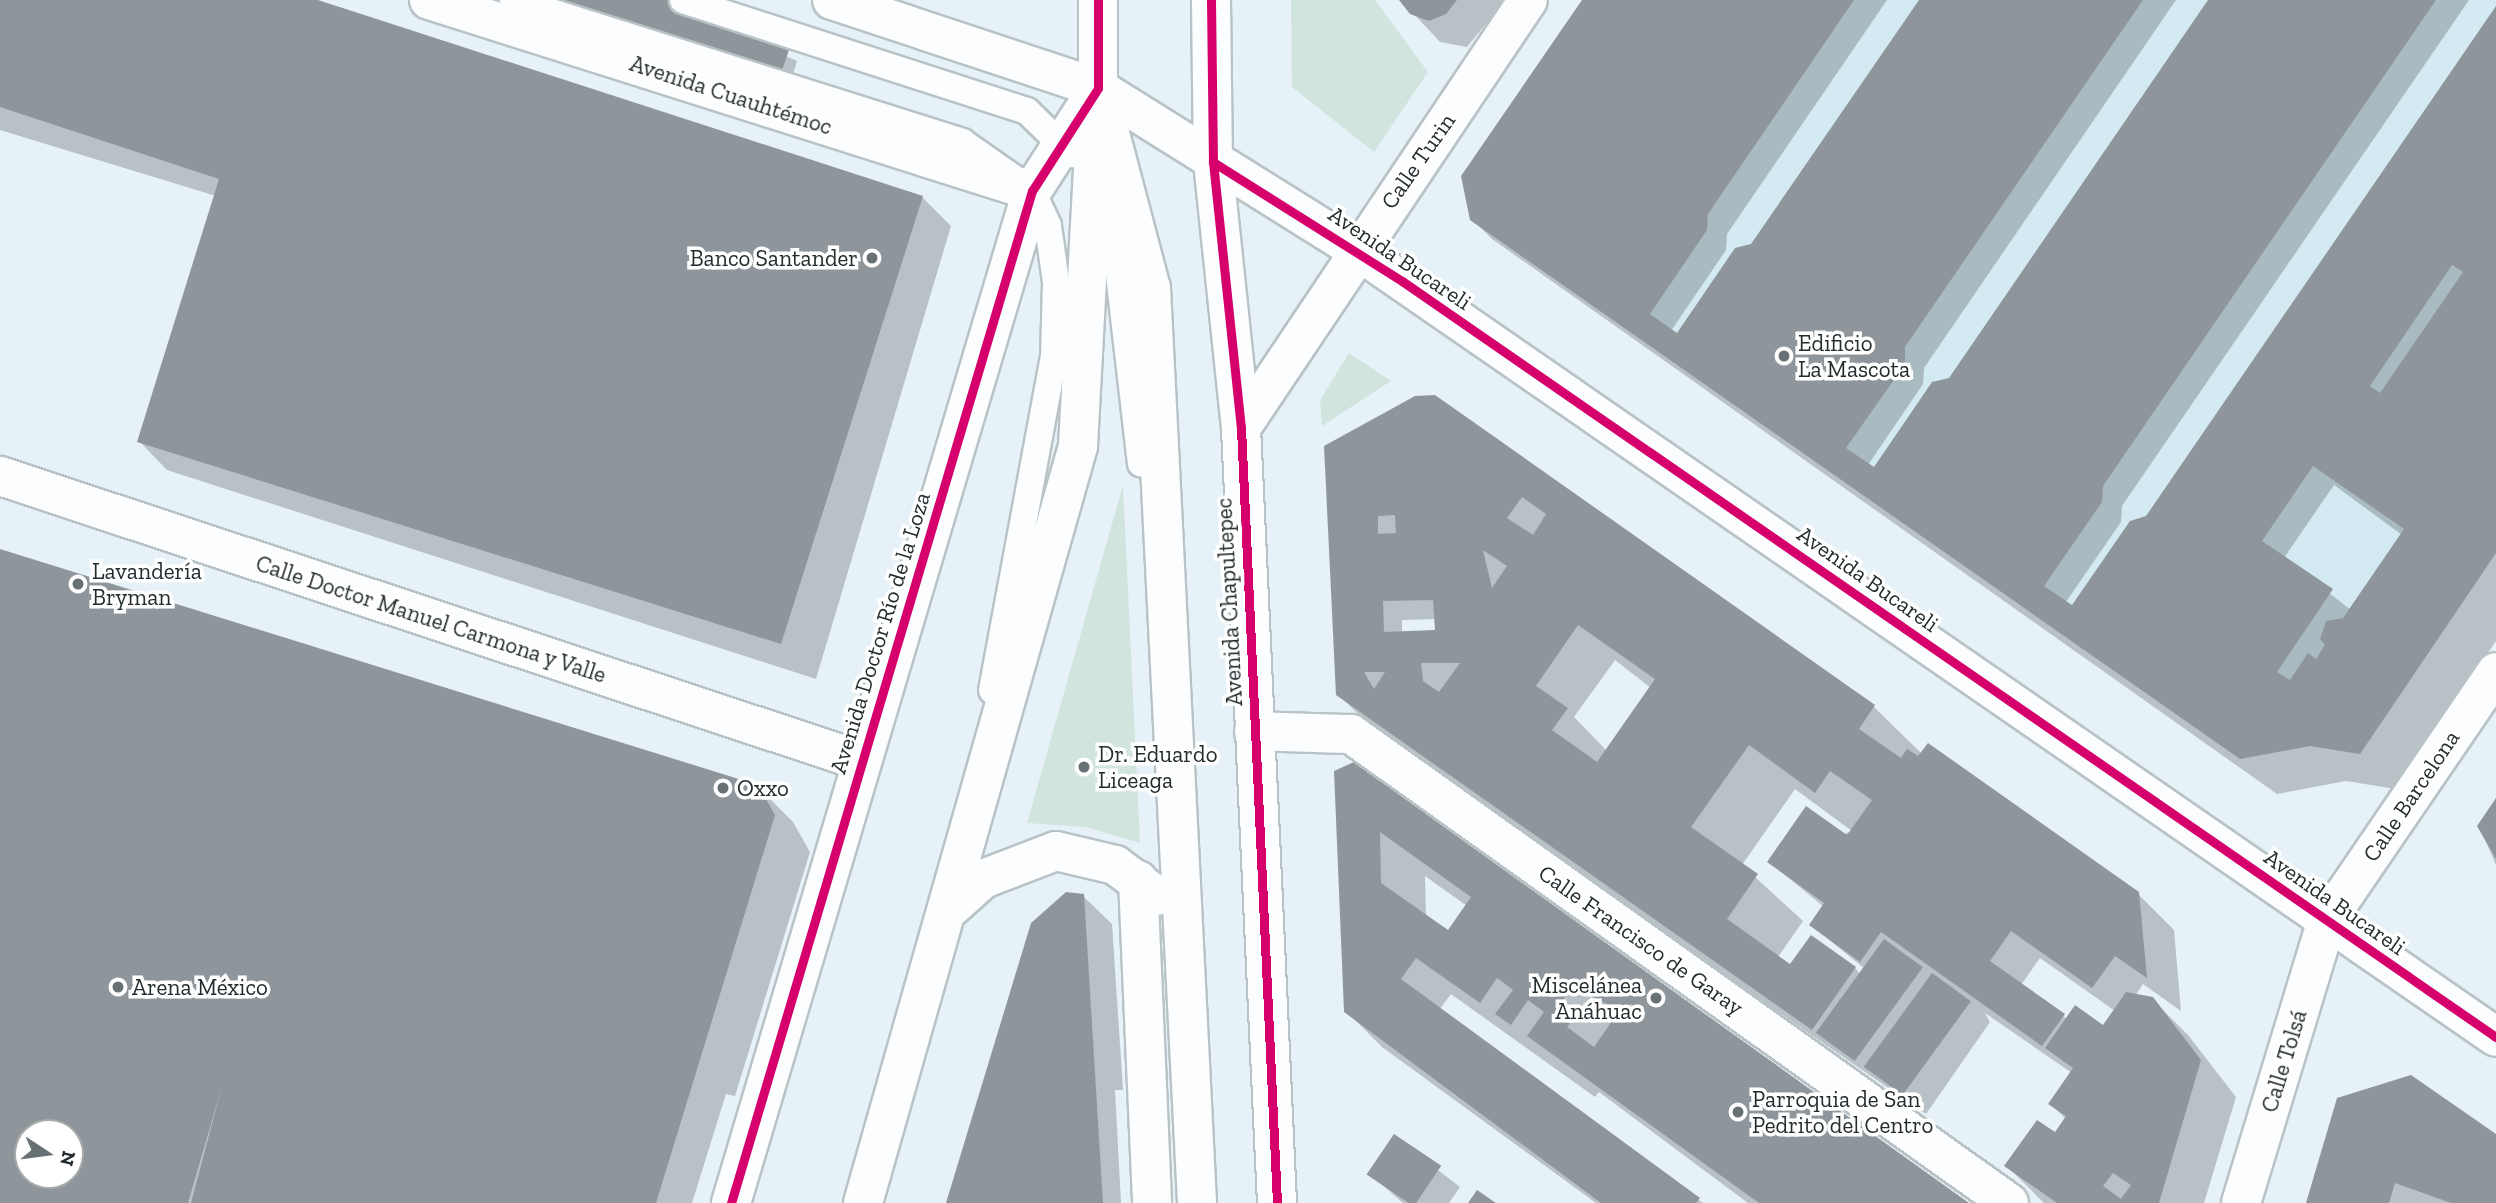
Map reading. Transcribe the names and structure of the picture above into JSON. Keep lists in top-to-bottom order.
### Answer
{
  "streets": {
    "main road": [
      "Avenida Cuauhtémoc",
      "Calle Turin",
      "Avenida Bucareli",
      "Avenida Chapultepec",
      "Calle Doctor Manuel Carmona y Valle",
      "Avenida Doctor Río de la Loza",
      "Calle Barcelona",
      "Calle Francisco de Garay",
      "Calle Tolsá"
    ]
  },
  "crossings": [
    ["Avenida Cuauhtémoc", "Avenida Doctor Río de la Loza"],
    ["Calle Turin", "Avenida Bucareli"],
    ["Calle Turin", "Avenida Chapultepec"],
    ["Avenida Bucareli", "Avenida Chapultepec"],
    ["Avenida Bucareli", "Calle Barcelona"],
    ["Avenida Bucareli", "Calle Tolsá"],
    ["Avenida Chapultepec", "Calle Francisco de Garay"],
    ["Calle Doctor Manuel Carmona y Valle", "Avenida Doctor Río de la Loza"],
    ["Calle Barcelona", "Calle Tolsá"]
  ],
  "places": [
    "Banco Santander",
    "Edificio La Mascota",
    "Lavandería Bryman",
    "Dr. Eduardo Liceaga",
    "Oxxo",
    "Arena México",
    "Miscelánea Anáhuac",
    "Parroquia de San Pedrito del Centro"
  ],
  "north": "right"
}
